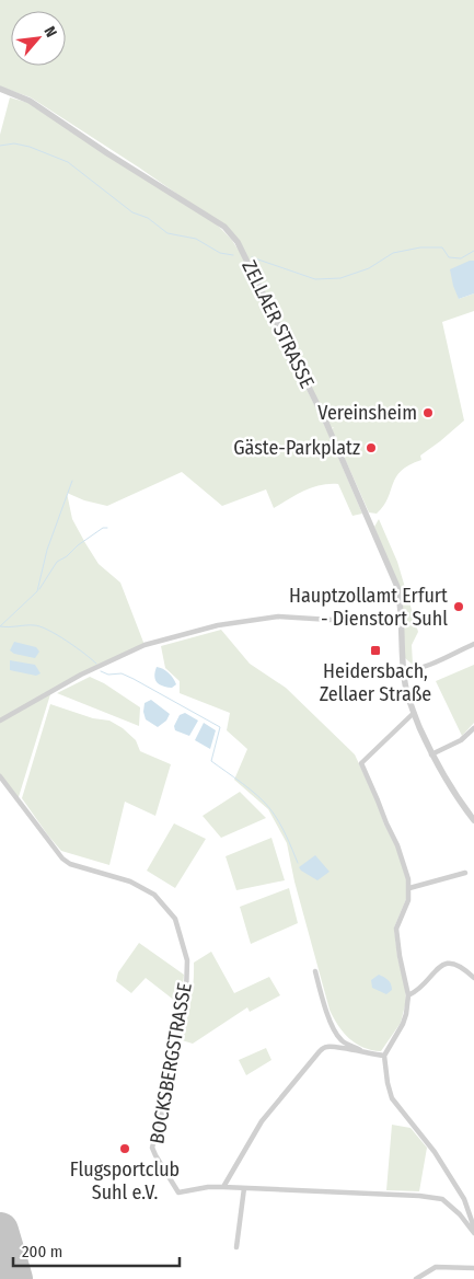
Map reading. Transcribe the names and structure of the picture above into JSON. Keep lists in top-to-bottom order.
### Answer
{
  "streets": {
    "street": ["ZELLAER STRASSE", "BOCKSBERGSTRASSE"]
  },
  "places": {
    "other": [
      "Vereinsheim",
      "Gäste-Parkplatz",
      "Hauptzollamt Erfurt - Dienstort Suhl",
      "Flugsportclub Suhl e.V."
    ],
    "transit": ["Heidersbach, Zellaer Straße"]
  },
  "scale_bar": "200 m",
  "north": "top right"
}
